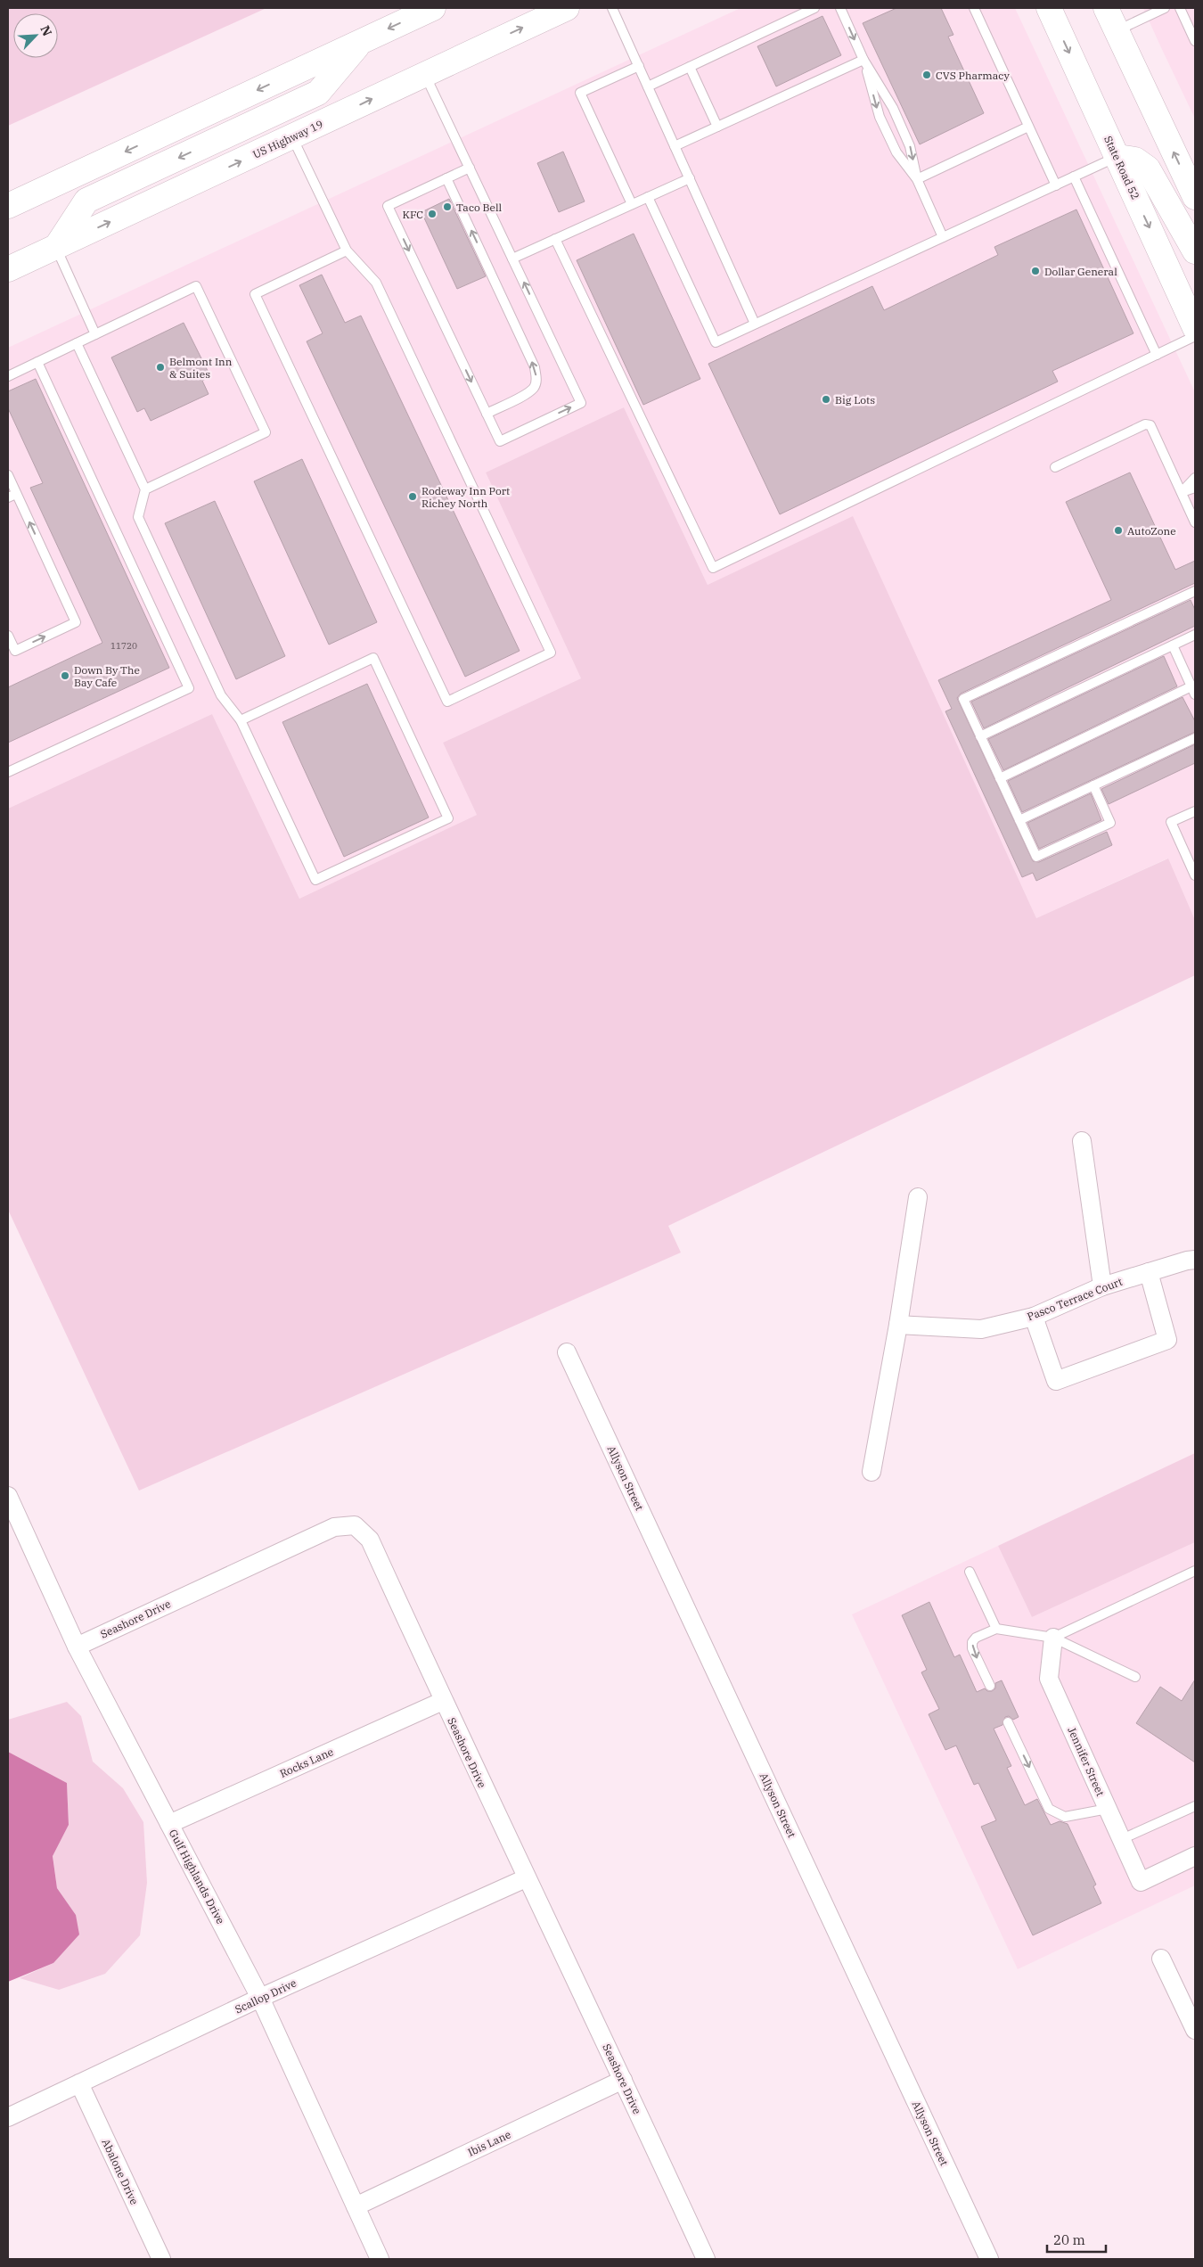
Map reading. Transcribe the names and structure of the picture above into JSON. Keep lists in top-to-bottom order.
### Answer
{
  "streets": {
    "main road": ["US Highway 19", "State Road 52"],
    "street": [
      "Pasco Terrace Court",
      "Allyson Street",
      "Seashore Drive",
      "Jennifer Street",
      "Rocks Lane",
      "Gulf Highlands Drive",
      "Scallop Drive",
      "Ibis Lane",
      "Abalone Drive"
    ]
  },
  "crossings": [
    ["Seashore Drive", "Rocks Lane"],
    ["Seashore Drive", "Gulf Highlands Drive"],
    ["Seashore Drive", "Scallop Drive"],
    ["Seashore Drive", "Ibis Lane"],
    ["Rocks Lane", "Gulf Highlands Drive"],
    ["Gulf Highlands Drive", "Scallop Drive"],
    ["Gulf Highlands Drive", "Ibis Lane"],
    ["Scallop Drive", "Abalone Drive"]
  ],
  "places": [
    "CVS Pharmacy",
    "Taco Bell",
    "KFC",
    "Dollar General",
    "Belmont Inn & Suites",
    "Big Lots",
    "Rodeway Inn Port Richey North",
    "AutoZone",
    "Down By The Bay Cafe"
  ],
  "house_numbers": ["11720"],
  "scale_bar": "20 m",
  "north": "top right"
}
